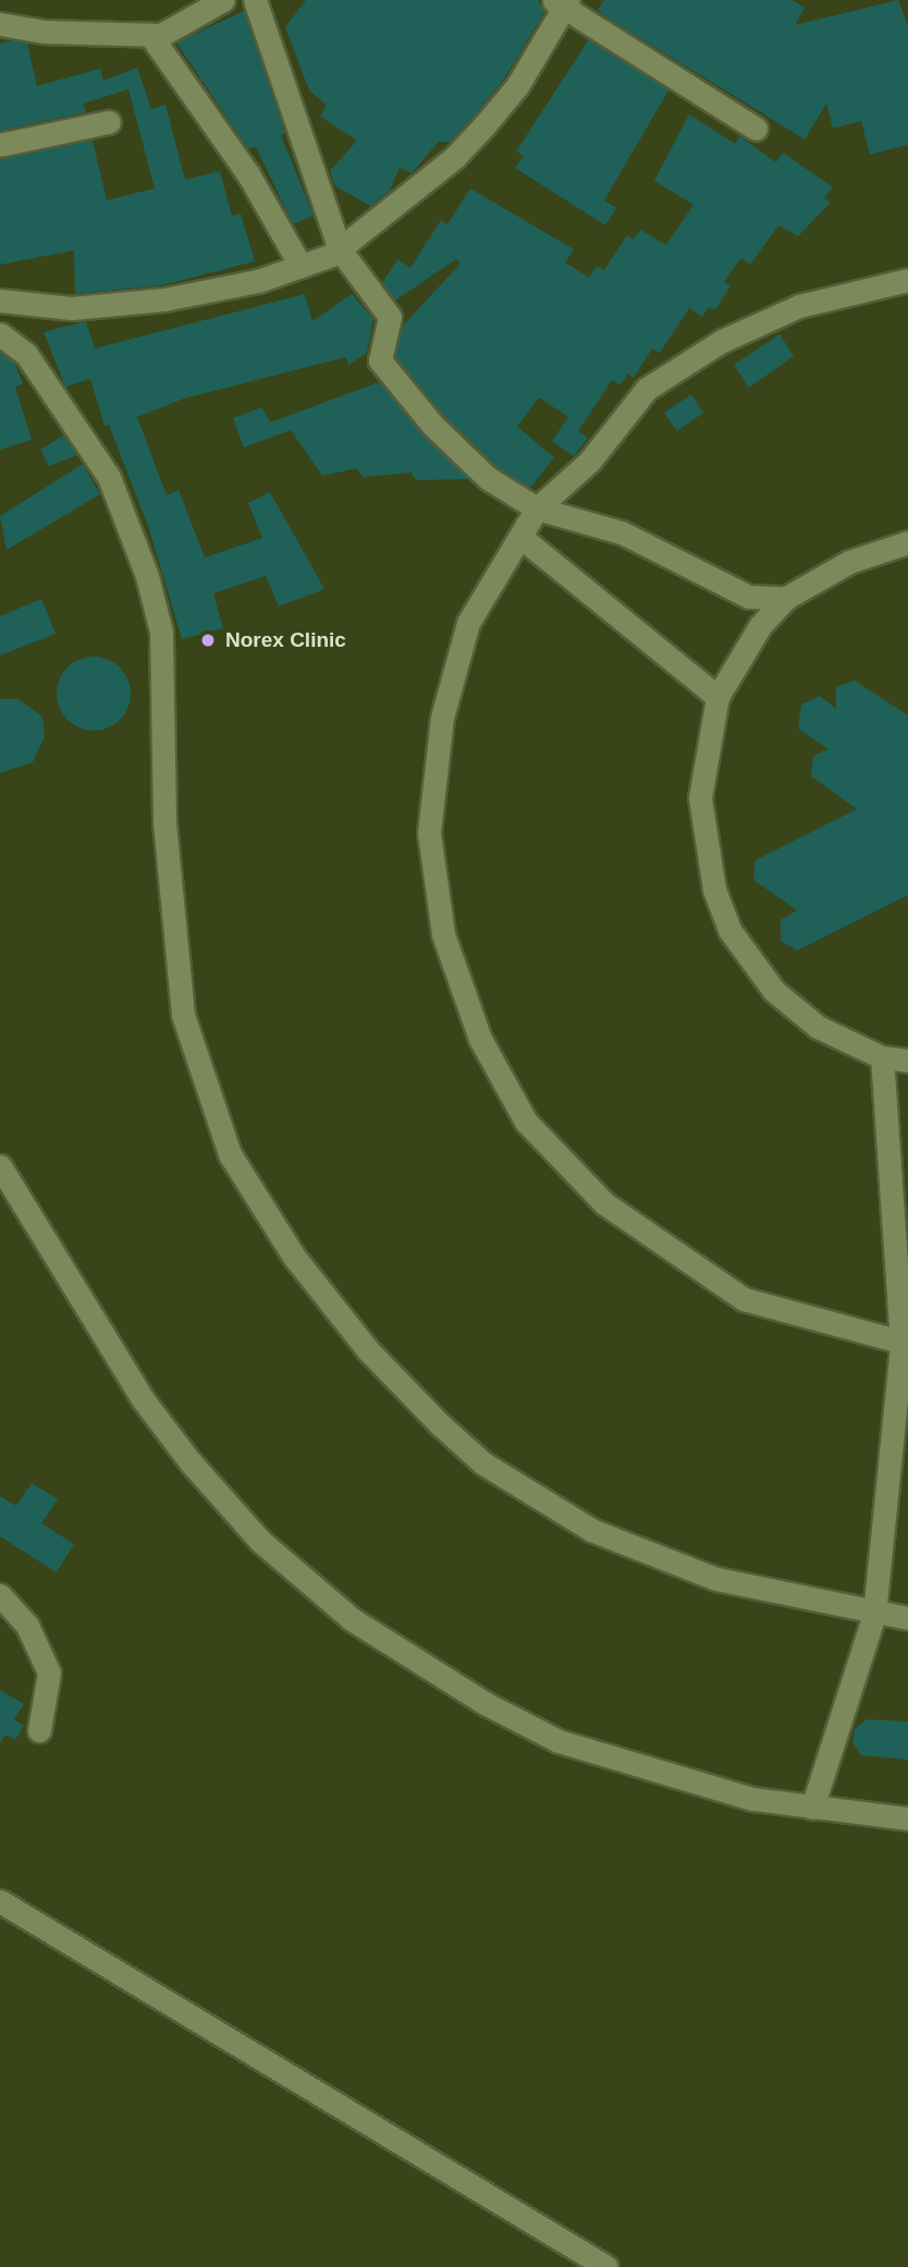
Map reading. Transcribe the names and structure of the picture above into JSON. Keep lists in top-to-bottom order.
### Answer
{
  "places": ["Norex Clinic"]
}
